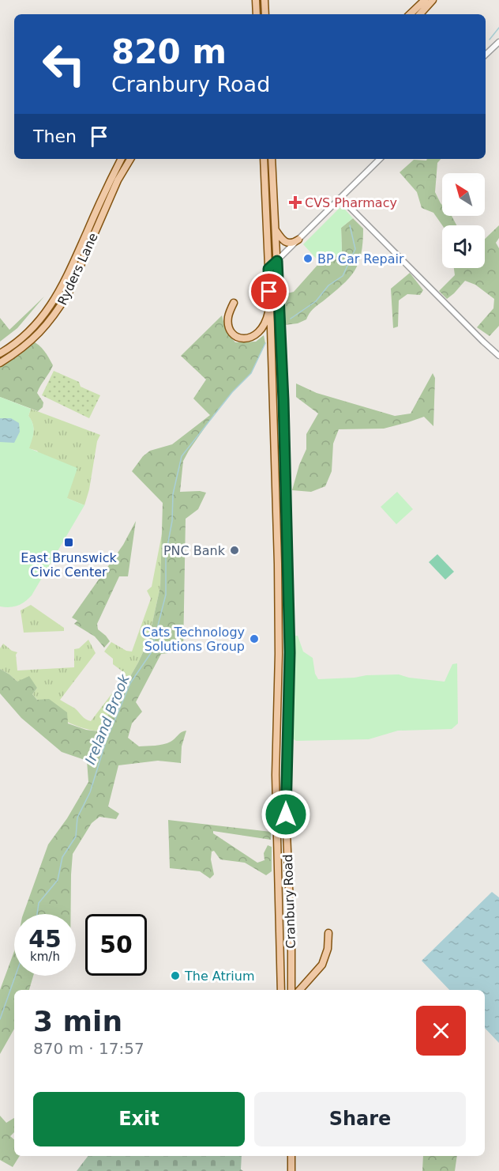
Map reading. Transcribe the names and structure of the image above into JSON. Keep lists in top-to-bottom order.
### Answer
{
  "streets": {
    "main road": ["Ryders Lane", "Cranbury Road"]
  },
  "water": ["Ireland Brook"],
  "places": {
    "health": ["CVS Pharmacy"],
    "other": [
      "BP Car Repair",
      "PNC Bank",
      "Cats Technology Solutions Group",
      "The Atrium"
    ],
    "transit": ["East Brunswick Civic Center"]
  },
  "north": "top left",
  "page": {
    "turn": ["820 m", "Cranbury Road"],
    "then": "Then",
    "speed": "45 km/h",
    "limit": "50",
    "heading": ["3 min", "870 m · 17:57"],
    "buttons": ["Exit", "Share"]
  }
}
